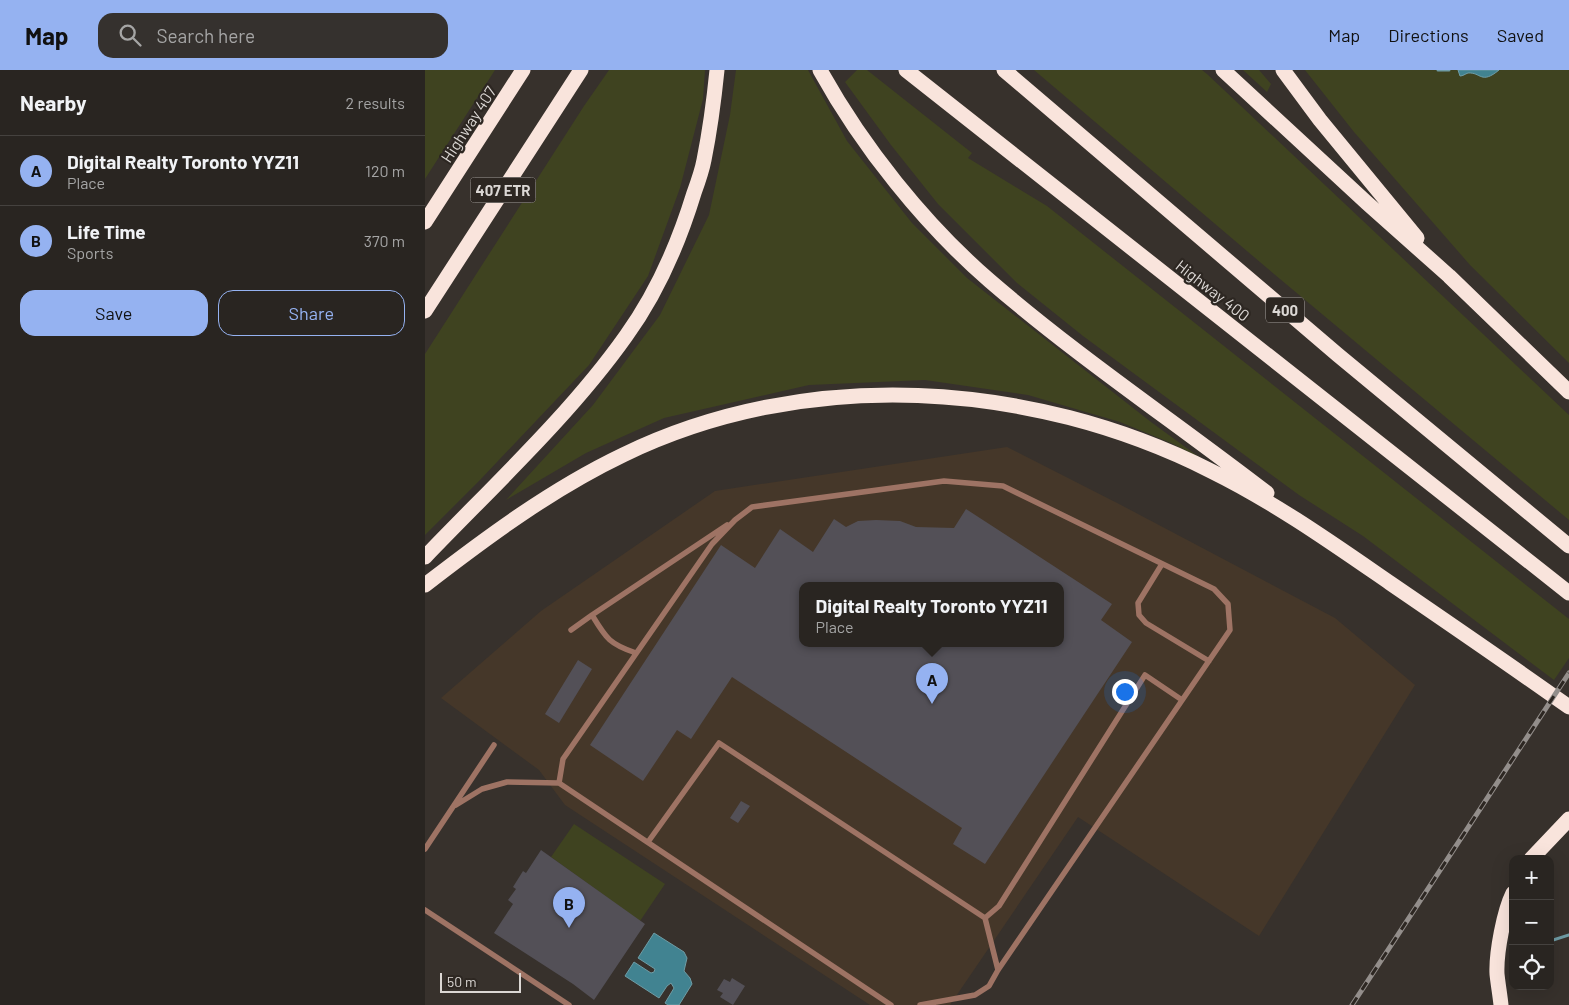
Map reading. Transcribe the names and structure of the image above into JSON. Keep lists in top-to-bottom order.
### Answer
{
  "streets": {
    "highway": [
      "Highway 407",
      "407 ETR",
      "Highway 400",
      "400"
    ]
  },
  "scale_bar": "50 m",
  "page": {
    "header": "Map",
    "search": "Search here",
    "nav": ["Map", "Directions", "Saved"],
    "heading": ["Nearby", "2 results"],
    "list": [
      {
        "mark": "A",
        "name": "Digital Realty Toronto YYZ11",
        "note": "Place",
        "value": "120 m"
      },
      {
        "mark": "B",
        "name": "Life Time",
        "note": "Sports",
        "value": "370 m"
      }
    ],
    "buttons": ["Save", "Share"],
    "popup": ["Digital Realty Toronto YYZ11", "Place"],
    "pins": ["A", "B"],
    "map_buttons": ["+", "−"],
    "scale": "50 m"
  }
}
